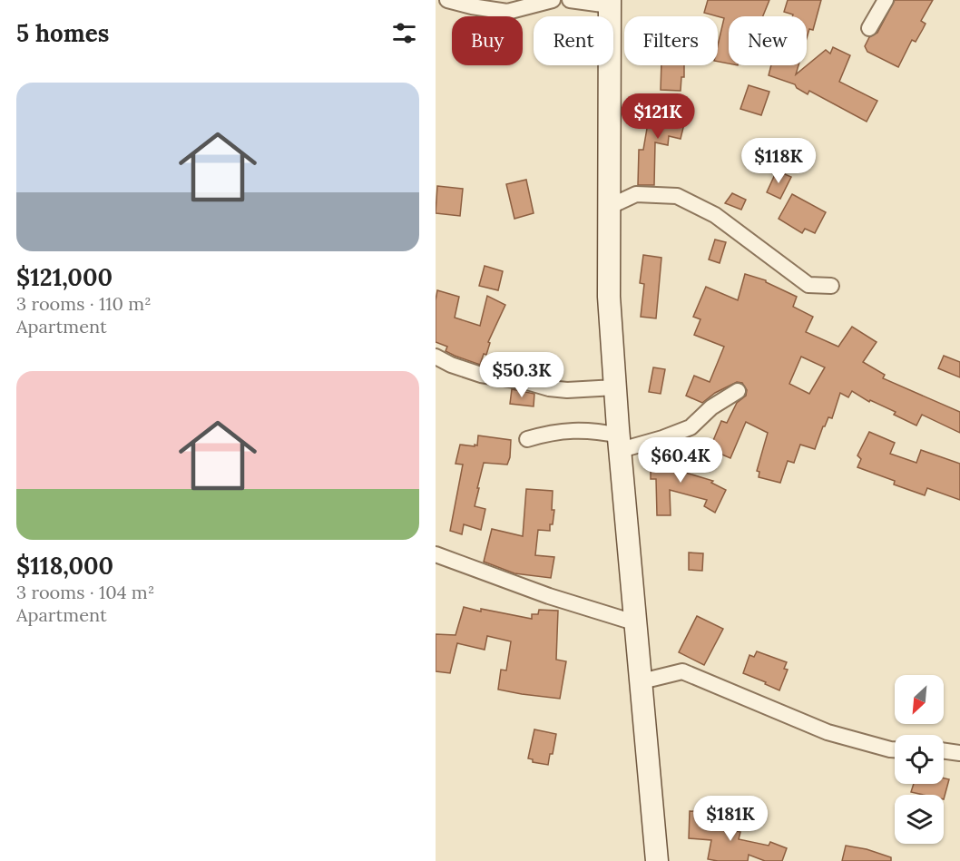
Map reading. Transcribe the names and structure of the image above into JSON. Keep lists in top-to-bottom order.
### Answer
{
  "north": "bottom left",
  "page": {
    "heading": "5 homes",
    "chip": [
      "Buy",
      "Rent",
      "Filters",
      "New"
    ],
    "list": [
      {
        "name": "$121,000",
        "note": "3 rooms · 110 m² · Apartment"
      },
      {
        "name": "$118,000",
        "note": "3 rooms · 104 m² · Apartment"
      }
    ],
    "price": [
      "$121K",
      "$118K",
      "$50.3K",
      "$60.4K",
      "$181K"
    ]
  }
}
